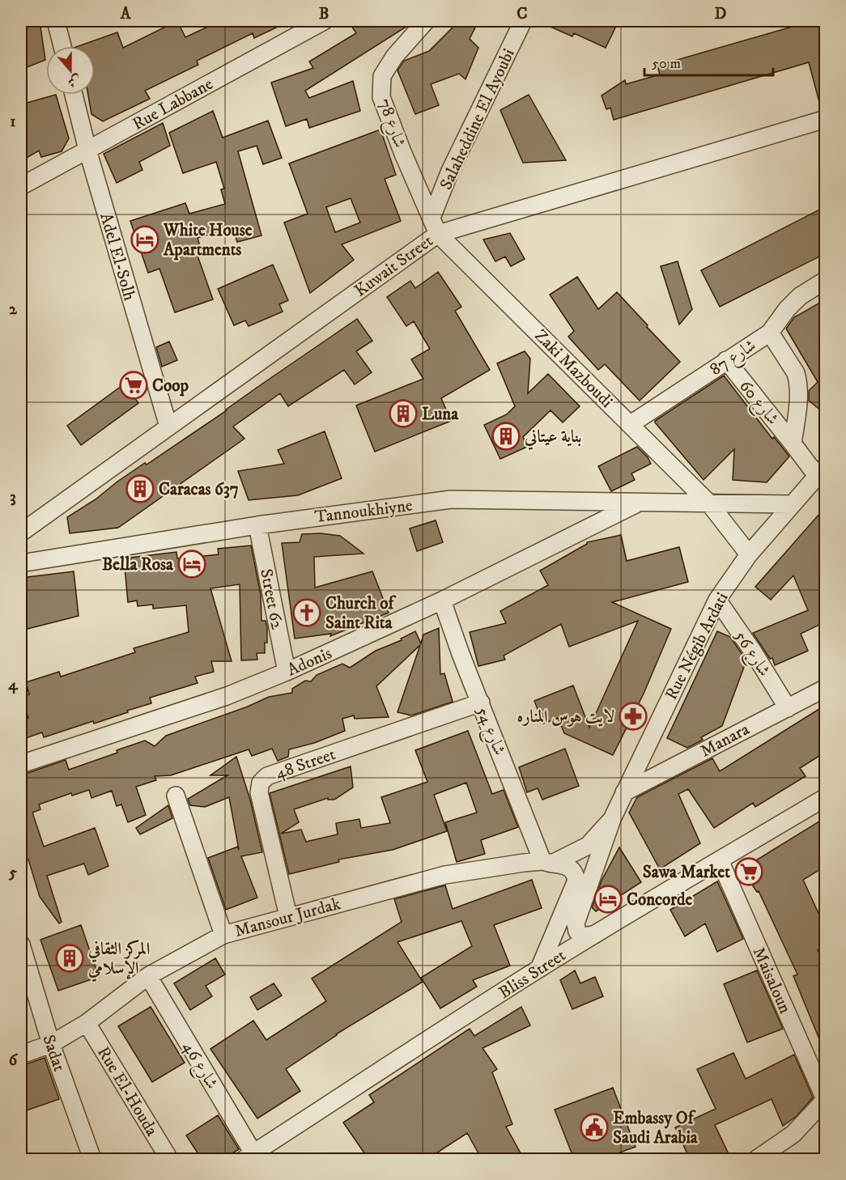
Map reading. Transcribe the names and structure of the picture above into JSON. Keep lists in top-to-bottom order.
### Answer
{
  "streets": {
    "street": [
      "Rue Labbane",
      "Salaheddine El Ayoubi",
      "شارع 78",
      "Adel El-Solh",
      "Kuwait Street",
      "شارع 87",
      "Zaki Mazboudi",
      "شارع 60",
      "Tannoukhiyne",
      "Street 62",
      "Rue Négib Ardati",
      "شارع 56",
      "Adonis",
      "شارع 54",
      "Manara",
      "48 Street",
      "Mansour Jurdak",
      "Bliss Street",
      "Maisaloun",
      "Sadat",
      "شارع 46",
      "Rue El-Houda"
    ]
  },
  "crossings": [
    ["Rue Labbane", "Adel El-Solh"],
    ["Salaheddine El Ayoubi", "شارع 78"],
    ["Salaheddine El Ayoubi", "Kuwait Street"],
    ["Salaheddine El Ayoubi", "Zaki Mazboudi"],
    ["شارع 78", "Kuwait Street"],
    ["شارع 78", "Zaki Mazboudi"],
    ["Adel El-Solh", "Kuwait Street"],
    ["Kuwait Street", "Zaki Mazboudi"],
    ["شارع 87", "Zaki Mazboudi"],
    ["شارع 87", "شارع 60"],
    ["Zaki Mazboudi", "Tannoukhiyne"],
    ["Zaki Mazboudi", "Rue Négib Ardati"],
    ["شارع 60", "Rue Négib Ardati"],
    ["Tannoukhiyne", "Street 62"],
    ["Tannoukhiyne", "Adonis"],
    ["Street 62", "Adonis"],
    ["Rue Négib Ardati", "شارع 56"],
    ["Rue Négib Ardati", "Manara"],
    ["Rue Négib Ardati", "Mansour Jurdak"],
    ["شارع 56", "Manara"],
    ["Adonis", "شارع 54"],
    ["شارع 54", "48 Street"],
    ["شارع 54", "Mansour Jurdak"],
    ["48 Street", "Mansour Jurdak"],
    ["Mansour Jurdak", "Bliss Street"],
    ["Mansour Jurdak", "Sadat"],
    ["Mansour Jurdak", "شارع 46"],
    ["Mansour Jurdak", "Rue El-Houda"],
    ["Bliss Street", "Maisaloun"],
    ["Bliss Street", "شارع 46"]
  ],
  "places": {
    "hotel": ["White House Apartments", "Bella Rosa", "Concorde"],
    "supermarket": ["Coop", "Sawa Market"],
    "building": [
      "Luna",
      "بناية عيتاني",
      "Caracas 637",
      "المركز الثقافي الإسلامي"
    ],
    "church": ["Church of Saint Rita"],
    "pharmacy": ["لايت هوس المناره"],
    "public building": ["Embassy Of Saudi Arabia"]
  },
  "scale_bar": "50 m",
  "north": "bottom",
  "grid": {
    "columns": [
      "A",
      "B",
      "C",
      "D"
    ],
    "rows": [
      "1",
      "2",
      "3",
      "4",
      "5",
      "6"
    ]
  }
}
